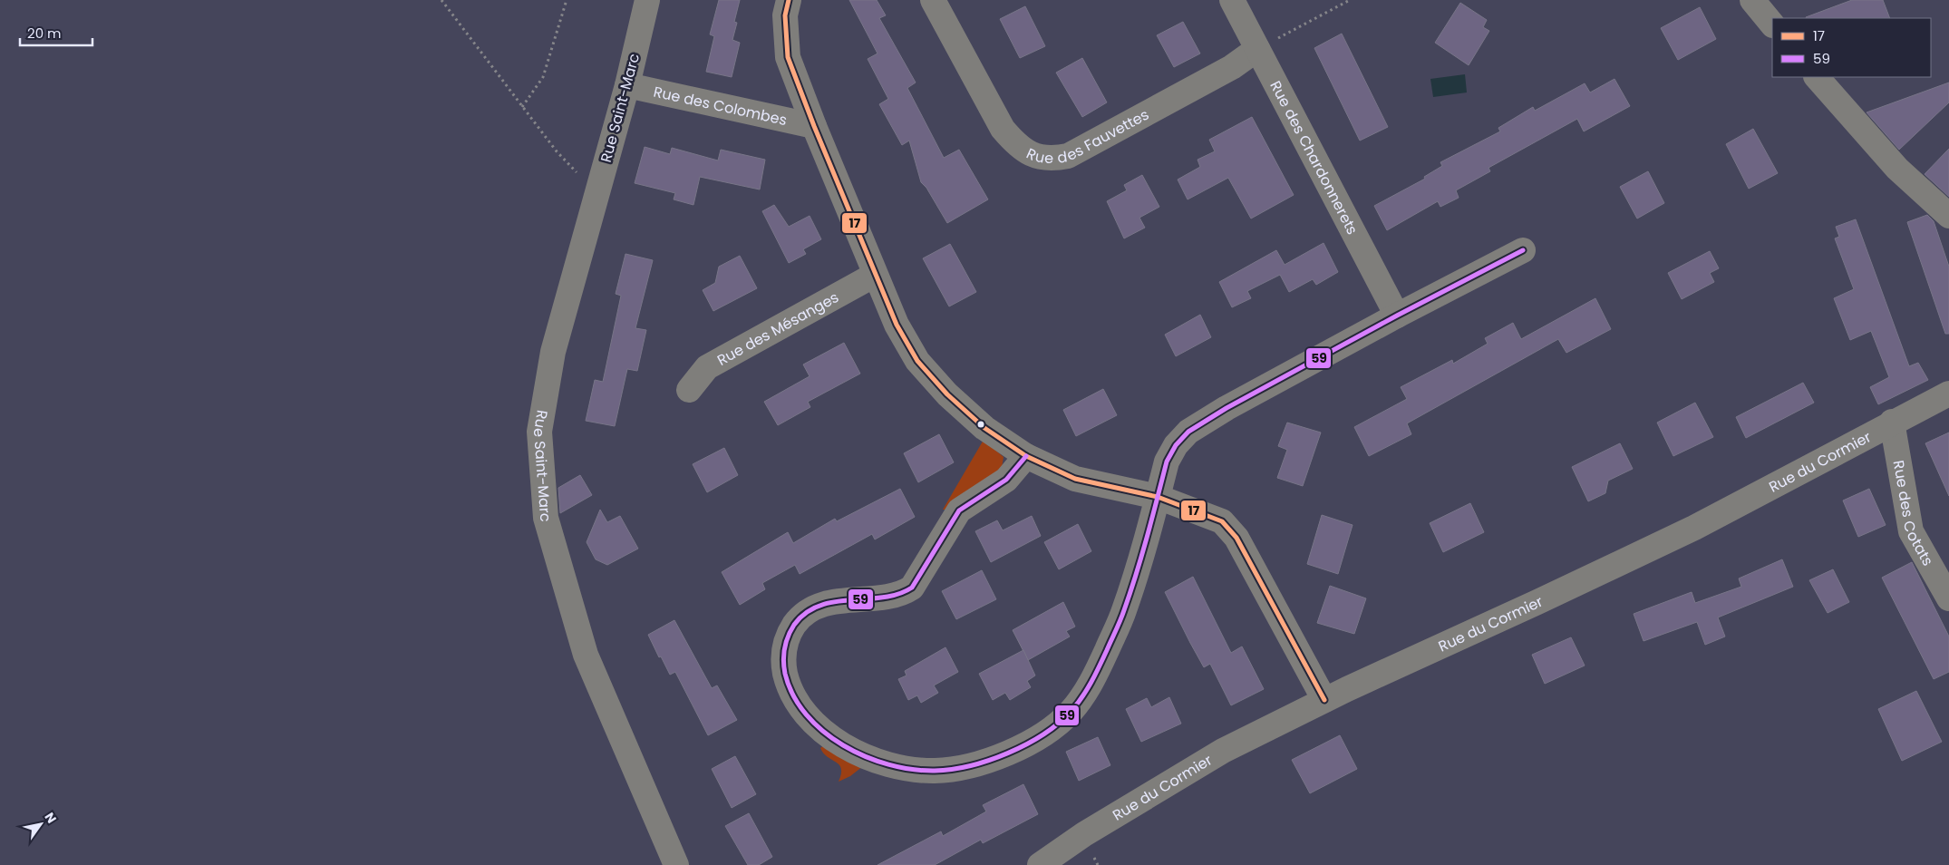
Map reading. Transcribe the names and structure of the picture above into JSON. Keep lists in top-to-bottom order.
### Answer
{
  "streets": {
    "street": [
      "Rue des Colombes",
      "Rue Saint-Marc",
      "Rue des Fauvettes",
      "Rue des Chardonnerets",
      "Rue des Mésanges",
      "Rue du Cormier",
      "Rue des Cotats"
    ]
  },
  "crossings": [
    ["Rue des Colombes", "Rue Saint-Marc"],
    ["Rue des Fauvettes", "Rue des Chardonnerets"],
    ["Rue du Cormier", "Rue des Cotats"]
  ],
  "lines": ["transit line 17", "transit line 59"],
  "legend": ["17", "59"],
  "scale_bar": "20 m",
  "north": "top right"
}
